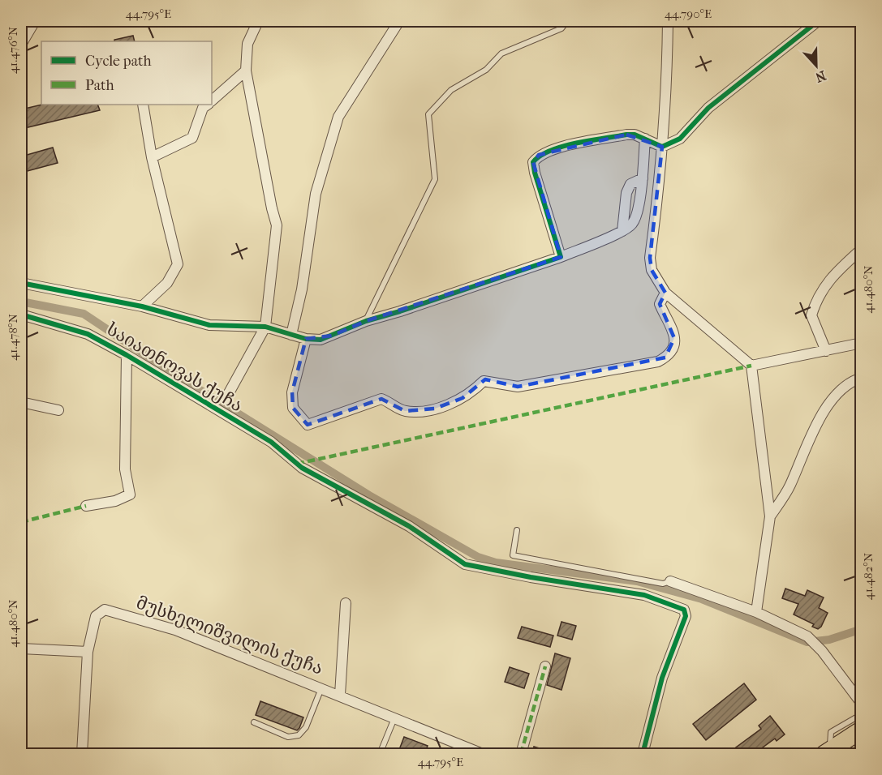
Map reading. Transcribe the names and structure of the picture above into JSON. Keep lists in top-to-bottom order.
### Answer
{
  "streets": {
    "street": ["საიათნოვას ქუჩა", "მუსხელიშვილის ქუჩა"]
  },
  "legend": ["Cycle path", "Path"],
  "north": "bottom",
  "coordinates": [
    "44.795°E",
    "44.790°E",
    "41.476°N",
    "41.480°N",
    "41.478°N",
    "41.482°N"
  ]
}
